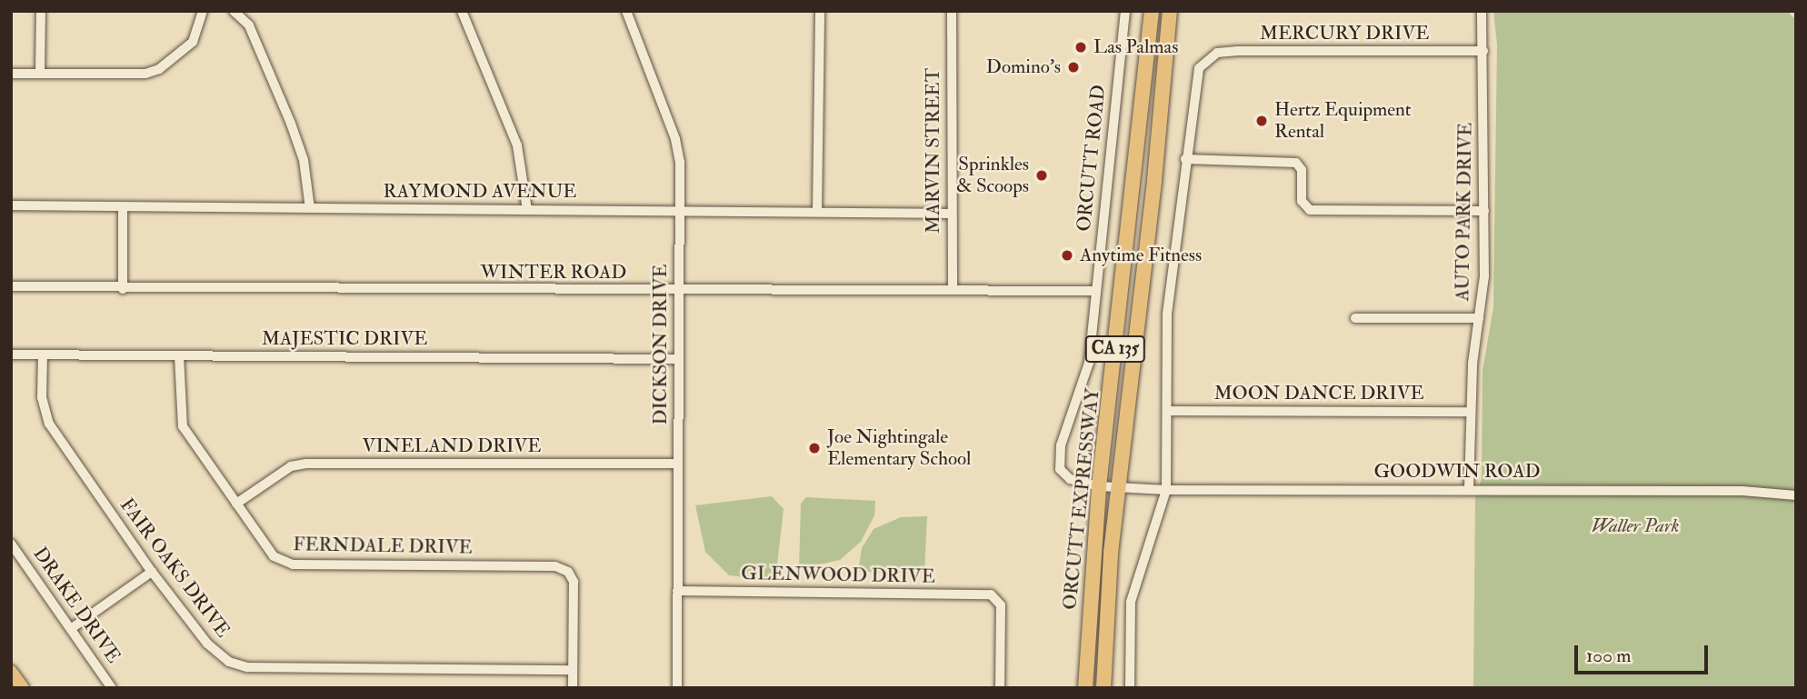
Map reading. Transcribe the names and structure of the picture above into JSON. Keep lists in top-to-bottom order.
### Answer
{
  "streets": {
    "highway": ["CA 135", "ORCUTT EXPRESSWAY"],
    "street": [
      "MERCURY DRIVE",
      "MARVIN STREET",
      "ORCUTT ROAD",
      "RAYMOND AVENUE",
      "AUTO PARK DRIVE",
      "WINTER ROAD",
      "MAJESTIC DRIVE",
      "DICKSON DRIVE",
      "MOON DANCE DRIVE",
      "VINELAND DRIVE",
      "GOODWIN ROAD",
      "FERNDALE DRIVE",
      "FAIR OAKS DRIVE",
      "GLENWOOD DRIVE",
      "DRAKE DRIVE"
    ]
  },
  "crossings": [
    ["MERCURY DRIVE", "AUTO PARK DRIVE"],
    ["MARVIN STREET", "RAYMOND AVENUE"],
    ["MARVIN STREET", "WINTER ROAD"],
    ["ORCUTT ROAD", "WINTER ROAD"],
    ["ORCUTT ROAD", "GOODWIN ROAD"],
    ["ORCUTT ROAD", "ORCUTT EXPRESSWAY"],
    ["RAYMOND AVENUE", "DICKSON DRIVE"],
    ["AUTO PARK DRIVE", "MOON DANCE DRIVE"],
    ["AUTO PARK DRIVE", "GOODWIN ROAD"],
    ["WINTER ROAD", "DICKSON DRIVE"],
    ["MAJESTIC DRIVE", "DICKSON DRIVE"],
    ["MAJESTIC DRIVE", "FERNDALE DRIVE"],
    ["MAJESTIC DRIVE", "FAIR OAKS DRIVE"],
    ["DICKSON DRIVE", "VINELAND DRIVE"],
    ["DICKSON DRIVE", "GLENWOOD DRIVE"],
    ["VINELAND DRIVE", "FERNDALE DRIVE"],
    ["GOODWIN ROAD", "ORCUTT EXPRESSWAY"],
    ["FERNDALE DRIVE", "FAIR OAKS DRIVE"]
  ],
  "parks": ["Waller Park"],
  "places": [
    "Las Palmas",
    "Domino's",
    "Hertz Equipment Rental",
    "Sprinkles & Scoops",
    "Anytime Fitness",
    "Joe Nightingale Elementary School"
  ],
  "scale_bar": "100 m"
}
